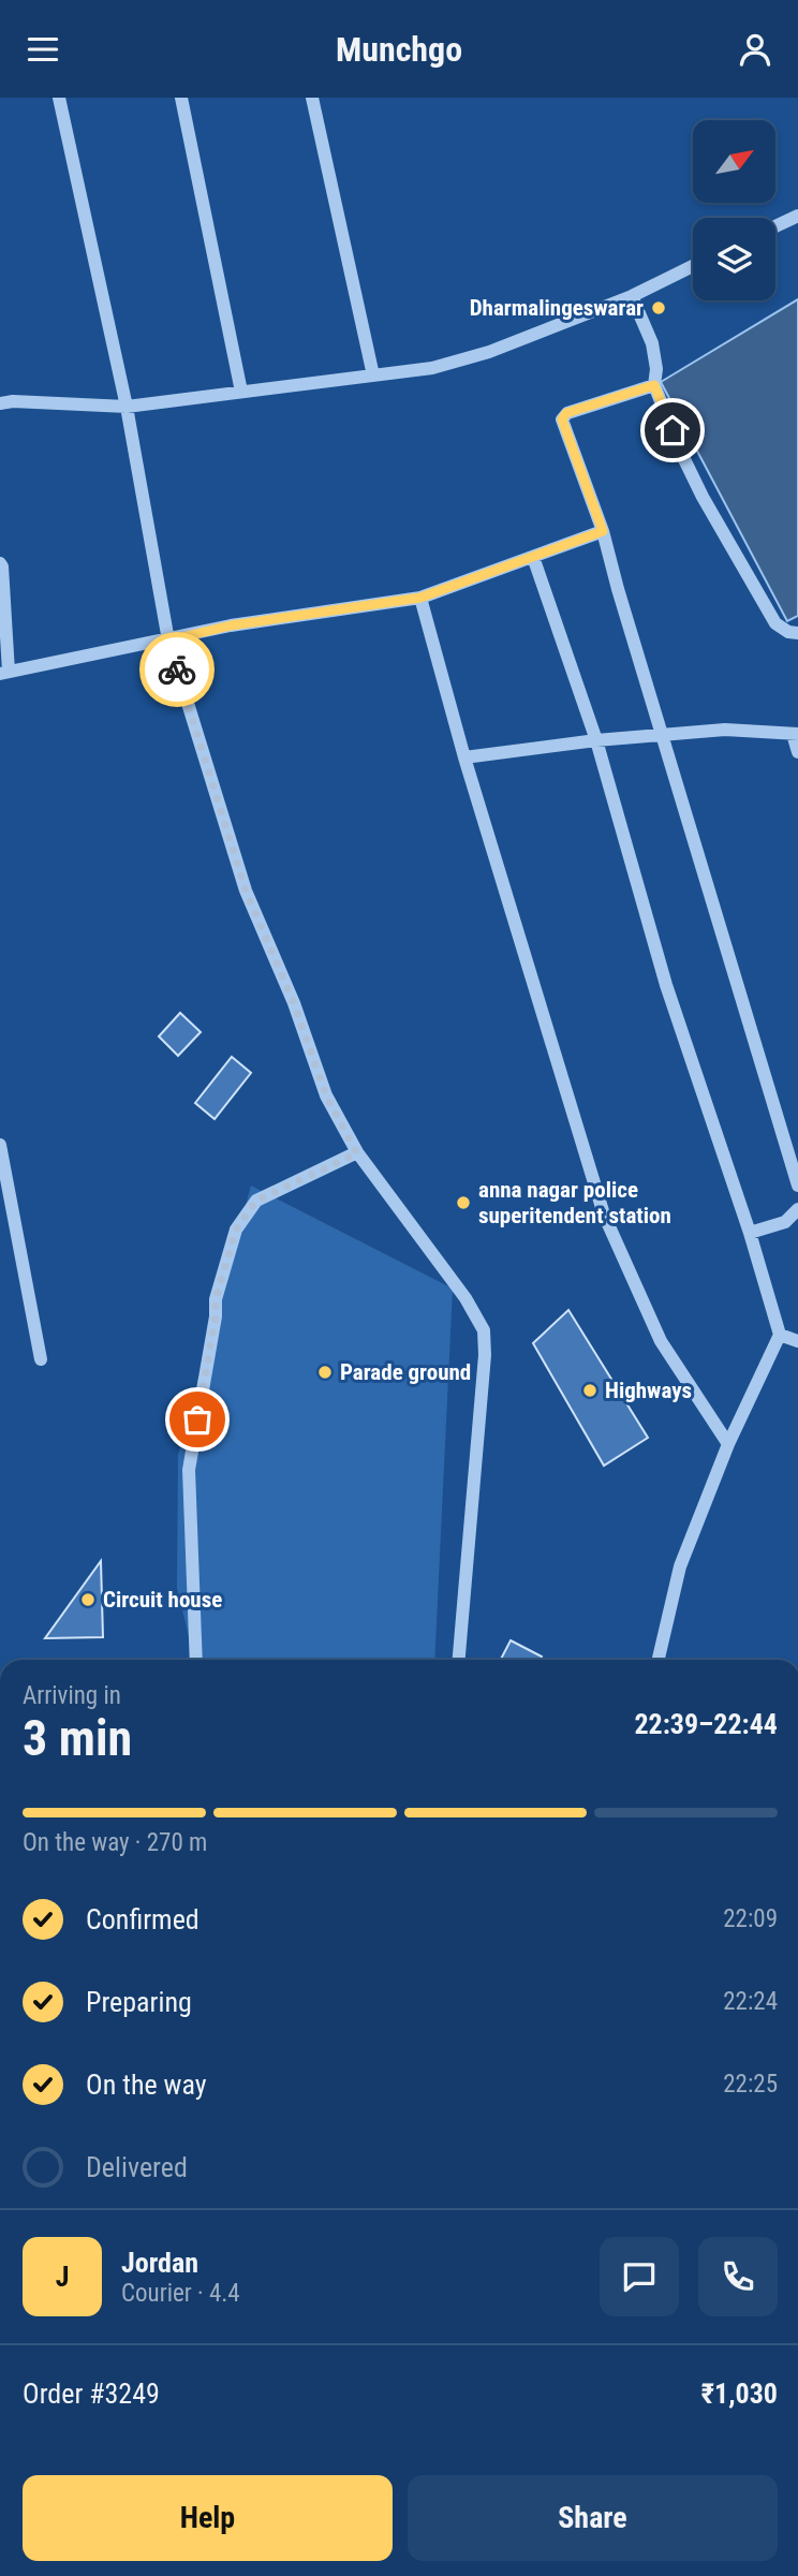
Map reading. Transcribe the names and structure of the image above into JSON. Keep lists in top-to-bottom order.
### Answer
{
  "places": [
    "Dharmalingeswarar",
    "anna nagar police superitendent station",
    "Parade ground",
    "Highways",
    "Circuit house"
  ],
  "north": "top right",
  "page": {
    "header": "Munchgo",
    "heading": ["3 min", "Arriving in", "22:39–22:44"],
    "panel": [
      "Jordan",
      "Courier · 4.4",
      "Order #3249",
      "₹1,030"
    ],
    "bar": "On the way · 270 m",
    "list": [
      ["Confirmed", "22:09"],
      ["Preparing", "22:24"],
      ["On the way", "22:25"],
      "Delivered"
    ],
    "round": "J",
    "buttons": ["Help", "Share"]
  }
}
